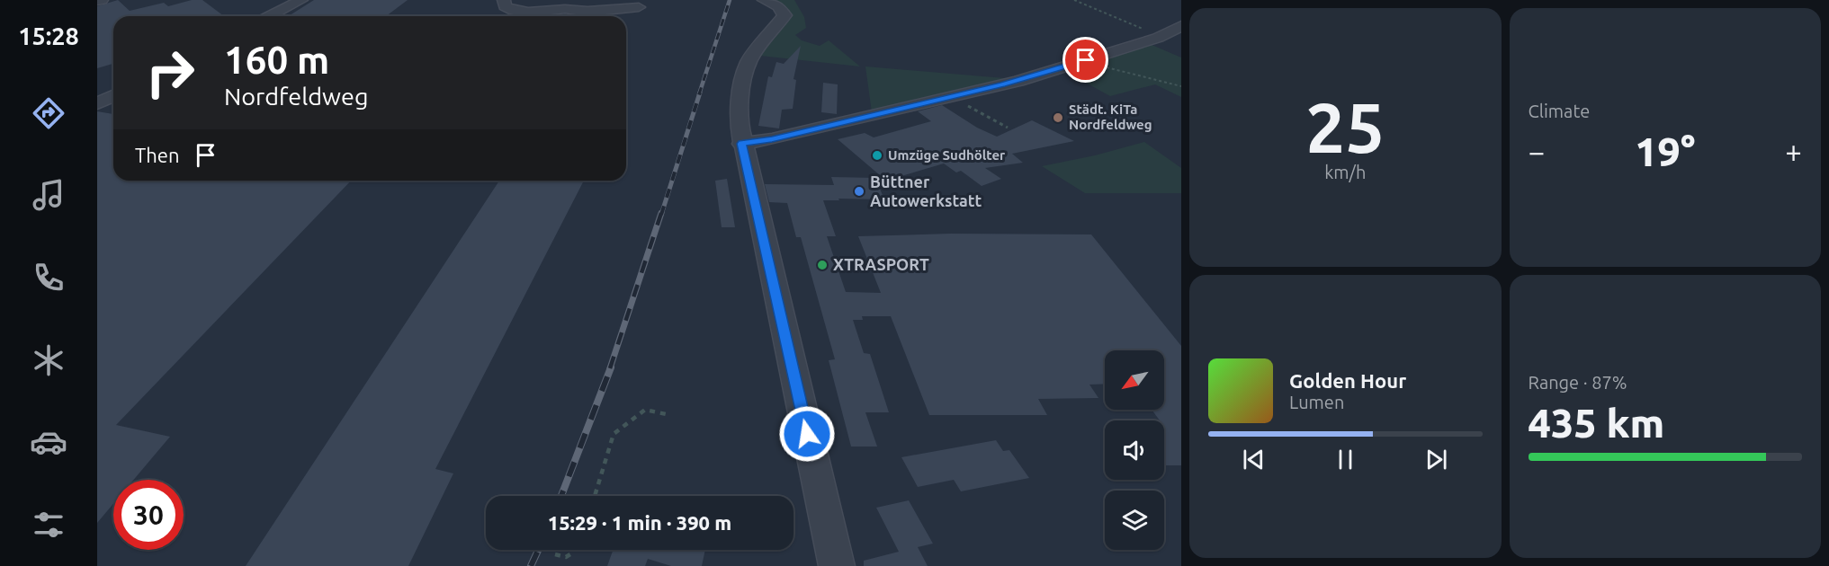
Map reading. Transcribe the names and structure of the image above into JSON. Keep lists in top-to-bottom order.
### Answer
{
  "places": [
    "Städt. KiTa Nordfeldweg",
    "Umzüge Sudhölter",
    "Büttner Autowerkstatt",
    "XTRASPORT"
  ],
  "north": "bottom left",
  "page": {
    "tabs": "15:28",
    "tile": [
      ["25", "km/h"],
      "Climate",
      ["Range · 87%", "435 km"]
    ],
    "turn": ["160 m", "Nordfeldweg"],
    "then": "Then",
    "heat": ["−", "19°", "+"],
    "song": ["Golden Hour", "Lumen"],
    "limit": "30",
    "trip": "15:29 · 1 min · 390 m"
  }
}
